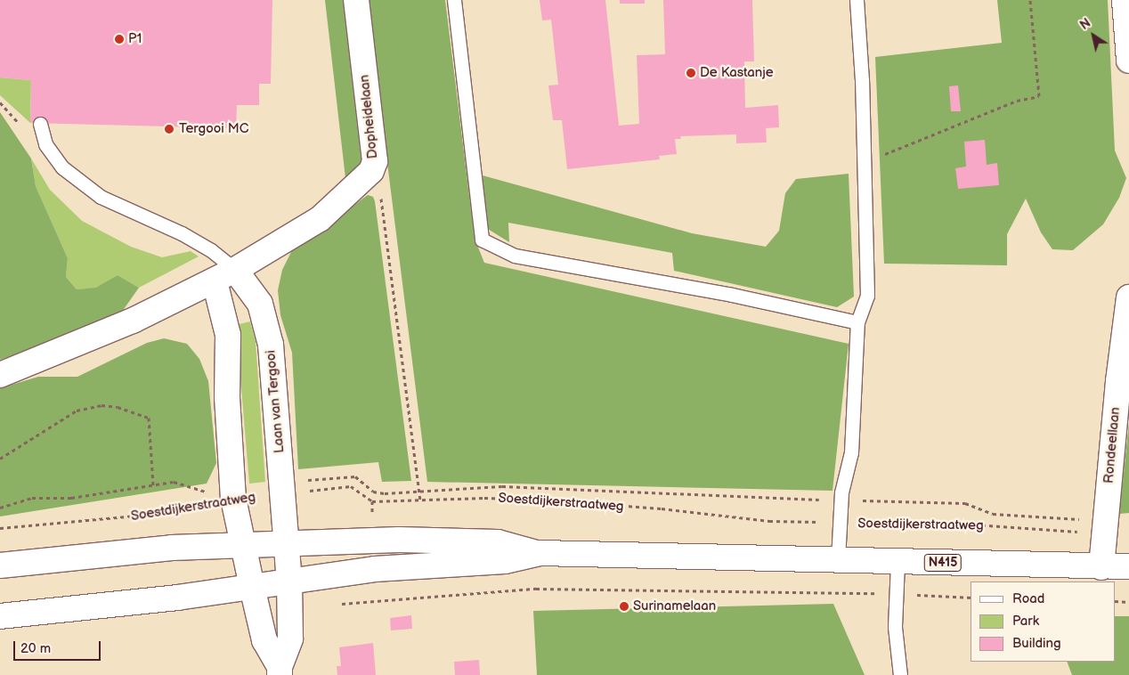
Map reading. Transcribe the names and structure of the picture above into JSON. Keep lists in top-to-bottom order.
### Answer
{
  "streets": {
    "street": [
      "Dopheidelaan",
      "Laan van Tergooi",
      "Rondeellaan",
      "N415"
    ],
    "path": ["Soestdijkerstraatweg"]
  },
  "crossings": [
    ["Dopheidelaan", "Laan van Tergooi"],
    ["Laan van Tergooi", "Soestdijkerstraatweg"],
    ["Rondeellaan", "Soestdijkerstraatweg"],
    ["Rondeellaan", "N415"]
  ],
  "places": [
    "P1",
    "De Kastanje",
    "Tergooi MC",
    "Surinamelaan"
  ],
  "legend": ["Road", "Park", "Building"],
  "scale_bar": "20 m",
  "north": "top left"
}
